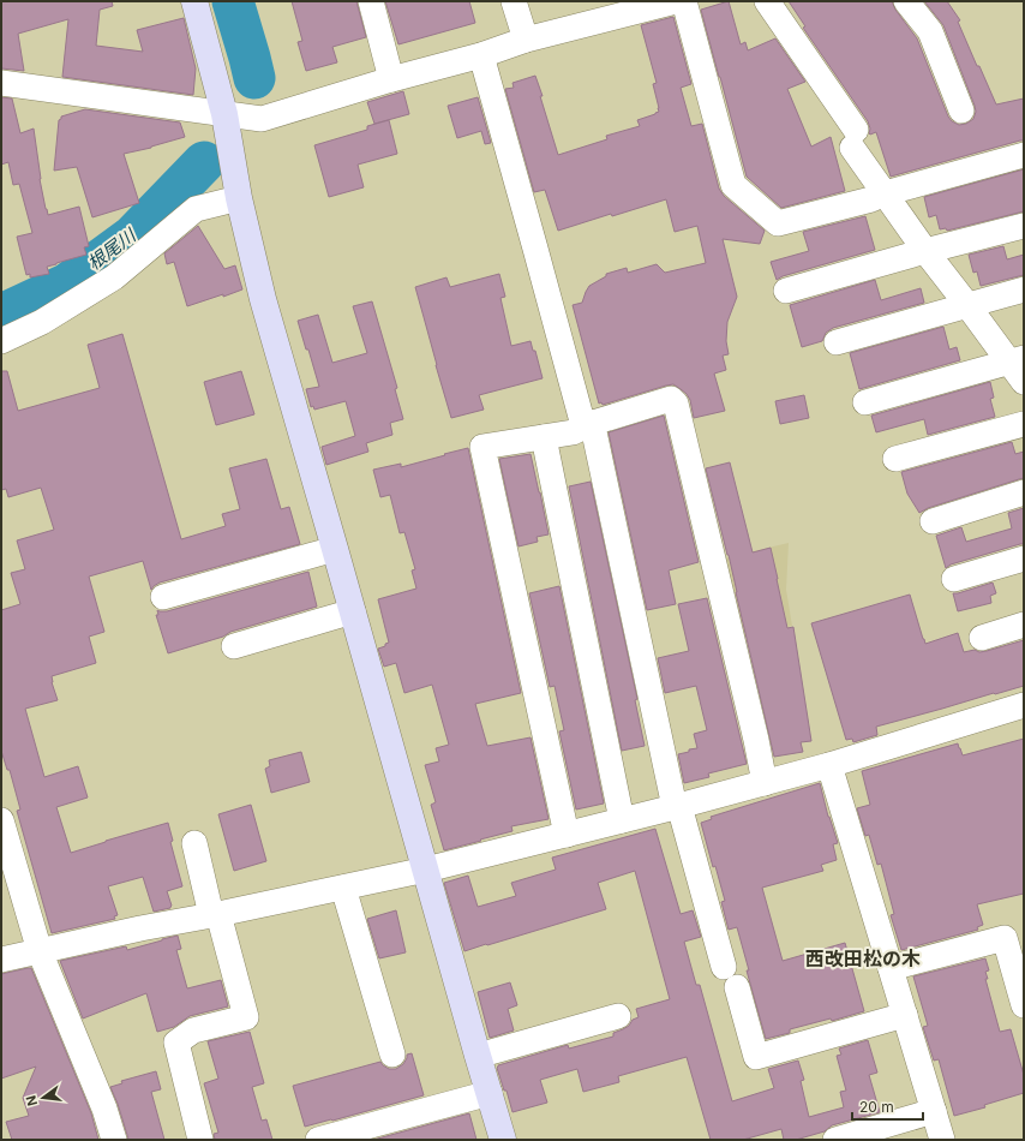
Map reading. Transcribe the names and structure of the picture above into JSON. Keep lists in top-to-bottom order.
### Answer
{
  "districts": ["西改田松の木"],
  "water": ["根尾川"],
  "scale_bar": "20 m",
  "north": "left"
}
